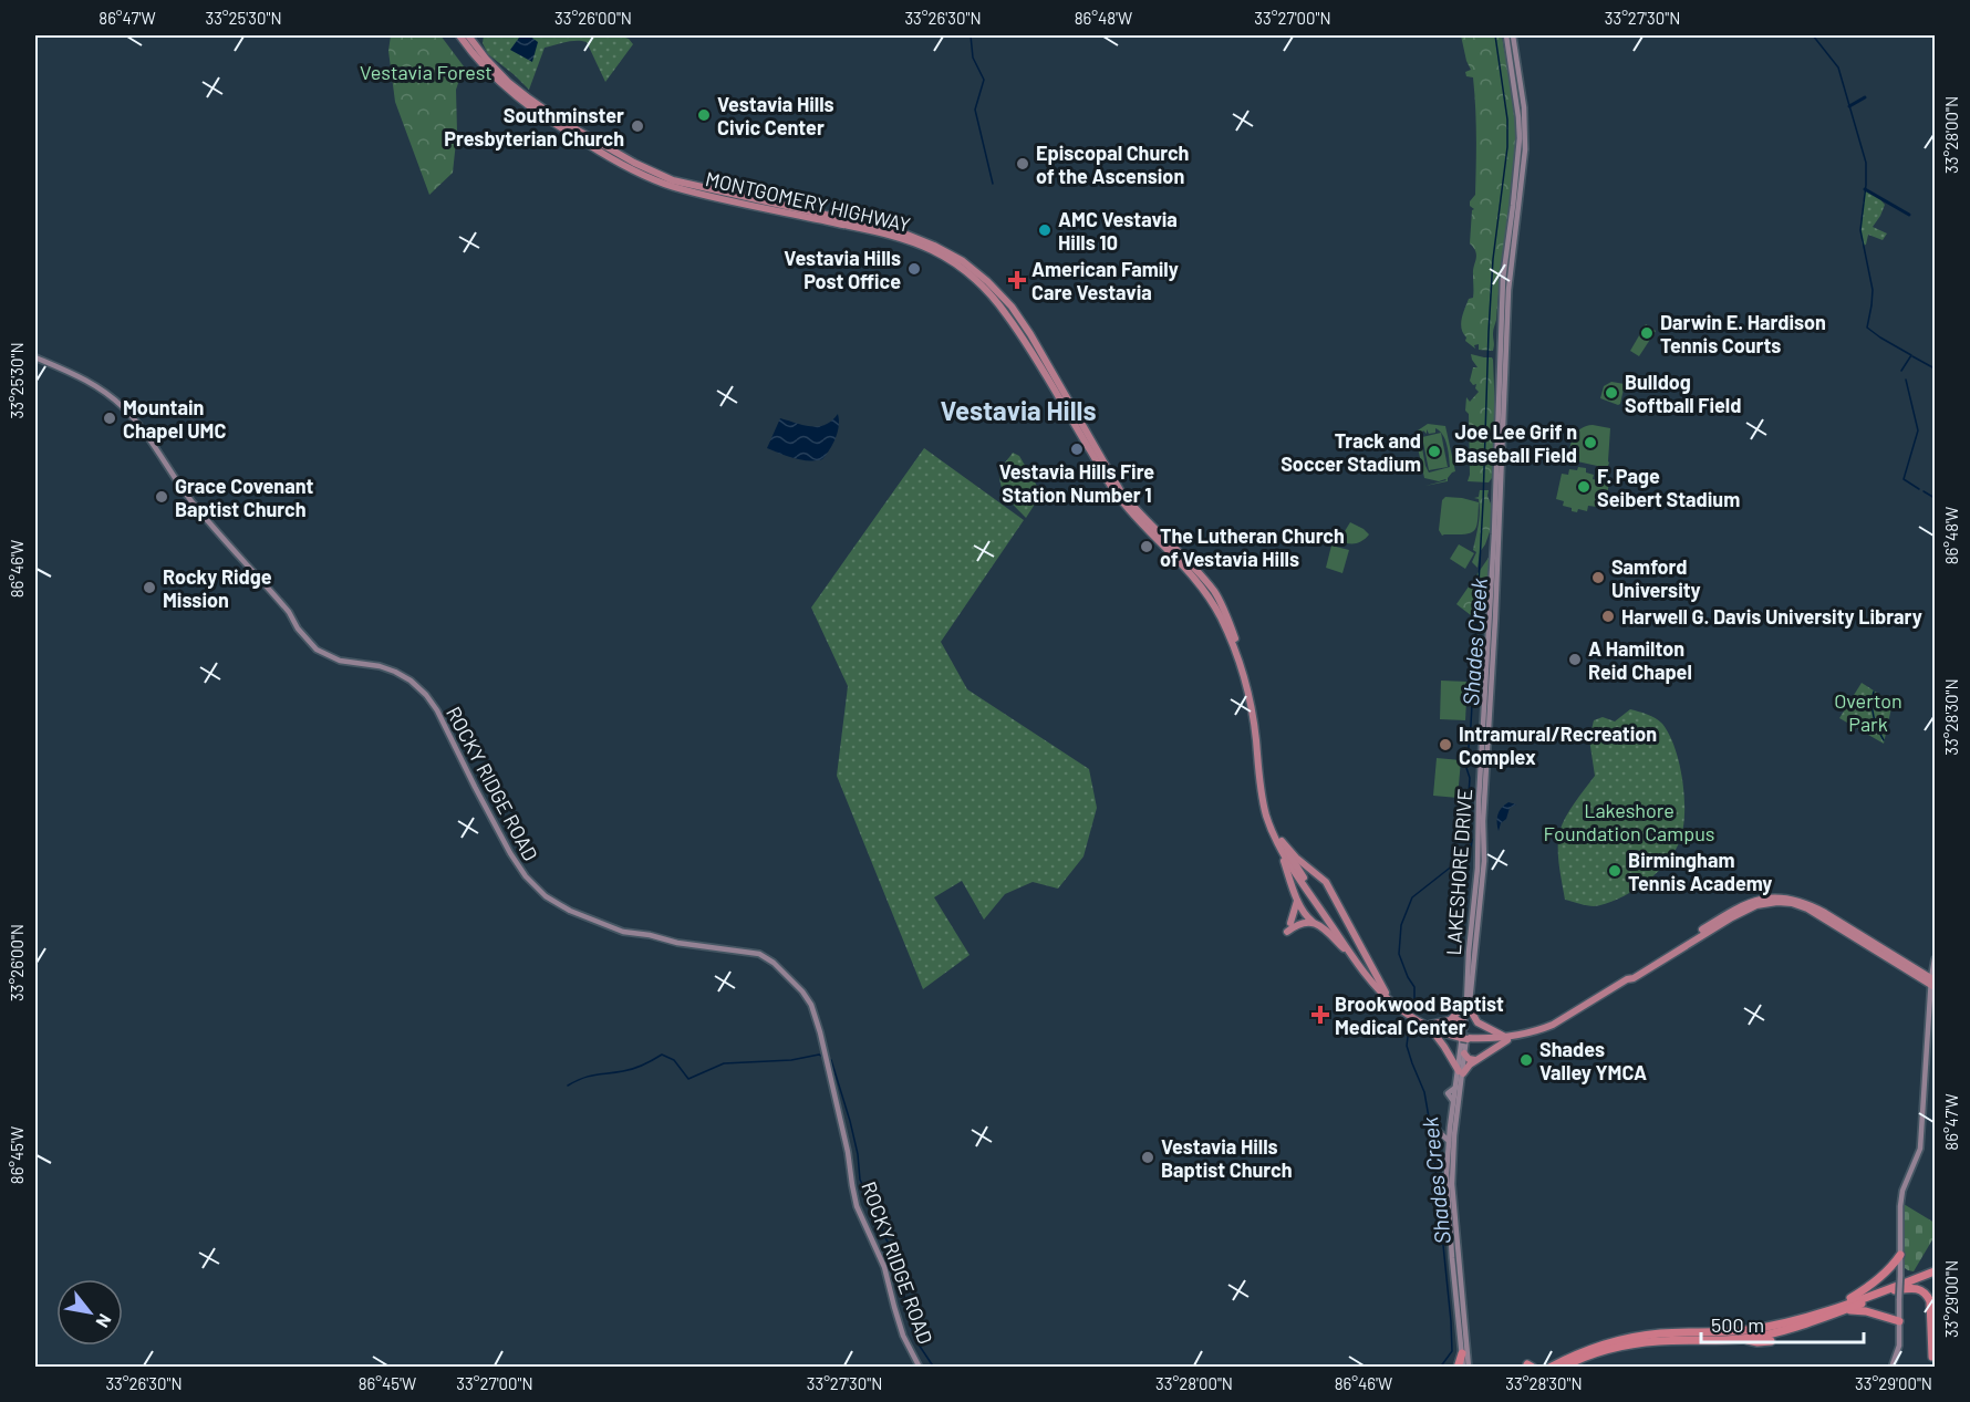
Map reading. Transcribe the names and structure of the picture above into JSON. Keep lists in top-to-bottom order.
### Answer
{
  "streets": {
    "main road": ["MONTGOMERY HIGHWAY", "ROCKY RIDGE ROAD", "LAKESHORE DRIVE"]
  },
  "crossings": [
    ["MONTGOMERY HIGHWAY", "LAKESHORE DRIVE"]
  ],
  "districts": ["Vestavia Hills"],
  "water": ["Shades Creek"],
  "parks": ["Vestavia Forest", "Overton Park", "Lakeshore Foundation Campus"],
  "places": {
    "other": [
      "Vestavia Hills Civic Center",
      "Southminster Presbyterian Church",
      "Episcopal Church of the Ascension",
      "AMC Vestavia Hills 10",
      "Vestavia Hills Post Office",
      "Darwin E. Hardison Tennis Courts",
      "Bulldog Softball Field",
      "Mountain Chapel UMC",
      "Joe Lee Grif n Baseball Field",
      "Vestavia Hills Fire Station Number 1",
      "Track and Soccer Stadium",
      "F. Page Seibert Stadium",
      "Grace Covenant Baptist Church",
      "The Lutheran Church of Vestavia Hills",
      "Samford University",
      "Rocky Ridge Mission",
      "Harwell G. Davis University Library",
      "A Hamilton Reid Chapel",
      "Intramural/Recreation Complex",
      "Birmingham Tennis Academy",
      "Shades Valley YMCA",
      "Vestavia Hills Baptist Church"
    ],
    "health": ["American Family Care Vestavia", "Brookwood Baptist Medical Center"]
  },
  "scale_bar": "500 m",
  "north": "bottom right",
  "coordinates": [
    "86°47'W",
    "33°25'30\"N",
    "33°26'00\"N",
    "33°26'30\"N",
    "86°48'W",
    "33°27'00\"N",
    "33°27'30\"N",
    "33°28'00\"N",
    "86°46'W",
    "33°28'30\"N",
    "86°45'W",
    "33°29'00\"N"
  ]
}
